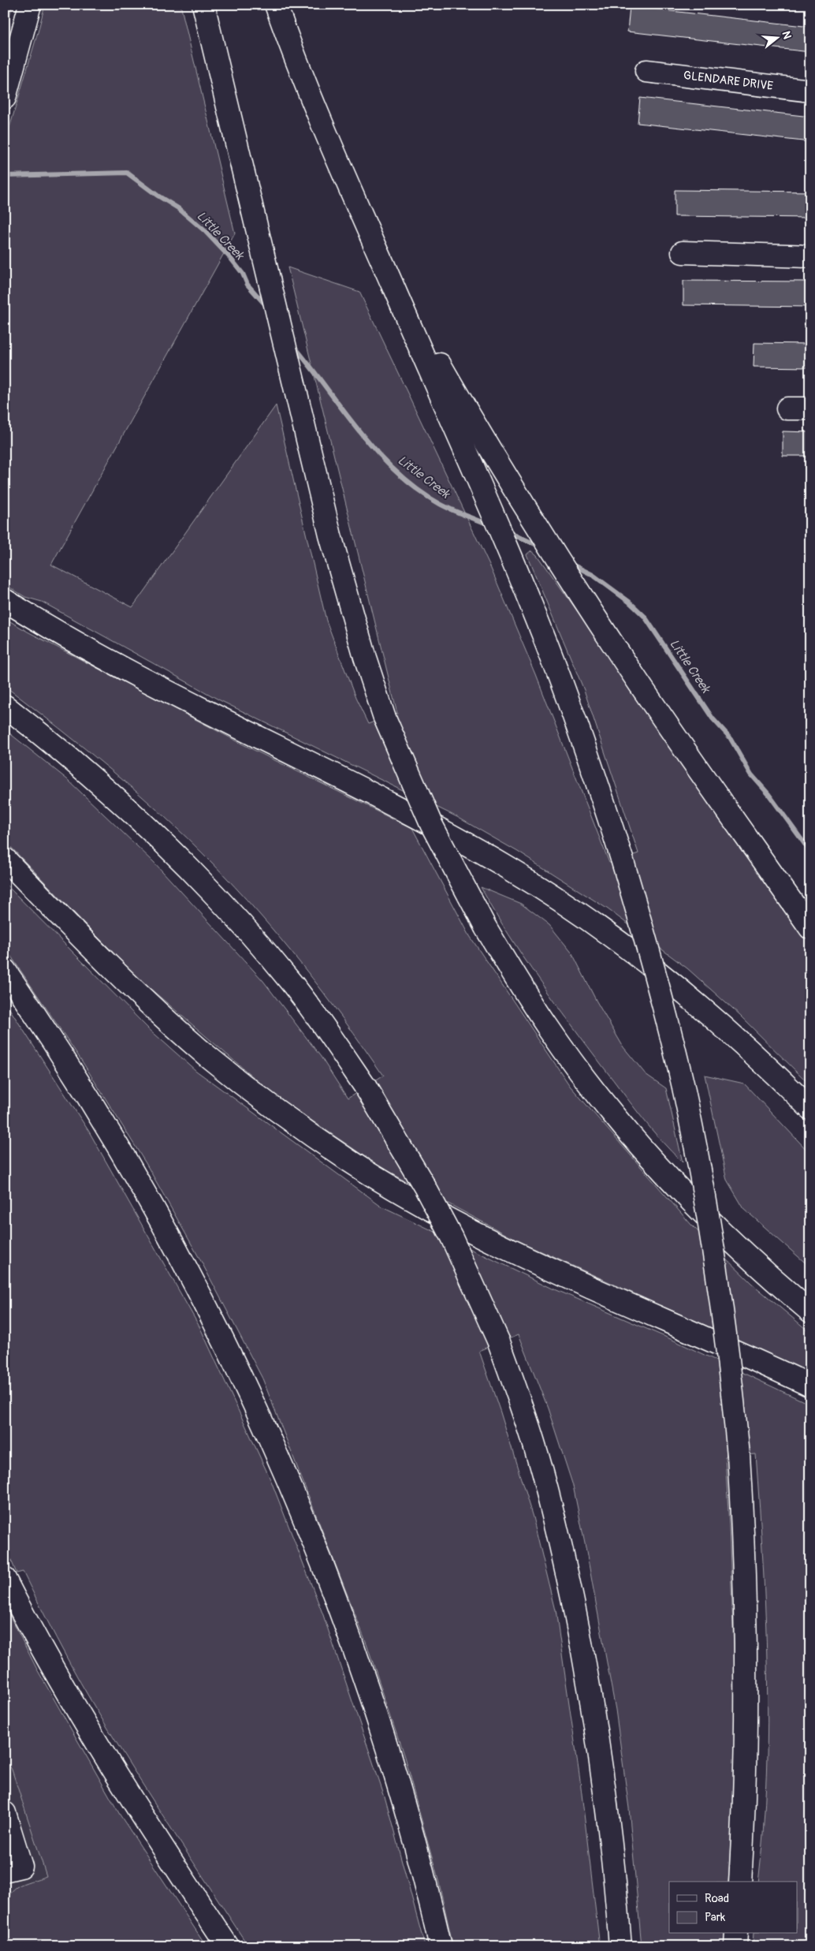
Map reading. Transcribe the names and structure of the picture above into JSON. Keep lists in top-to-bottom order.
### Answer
{
  "streets": {
    "main road": ["GLENDARE DRIVE"]
  },
  "water": ["Little Creek"],
  "legend": ["Road", "Park"],
  "north": "right"
}
